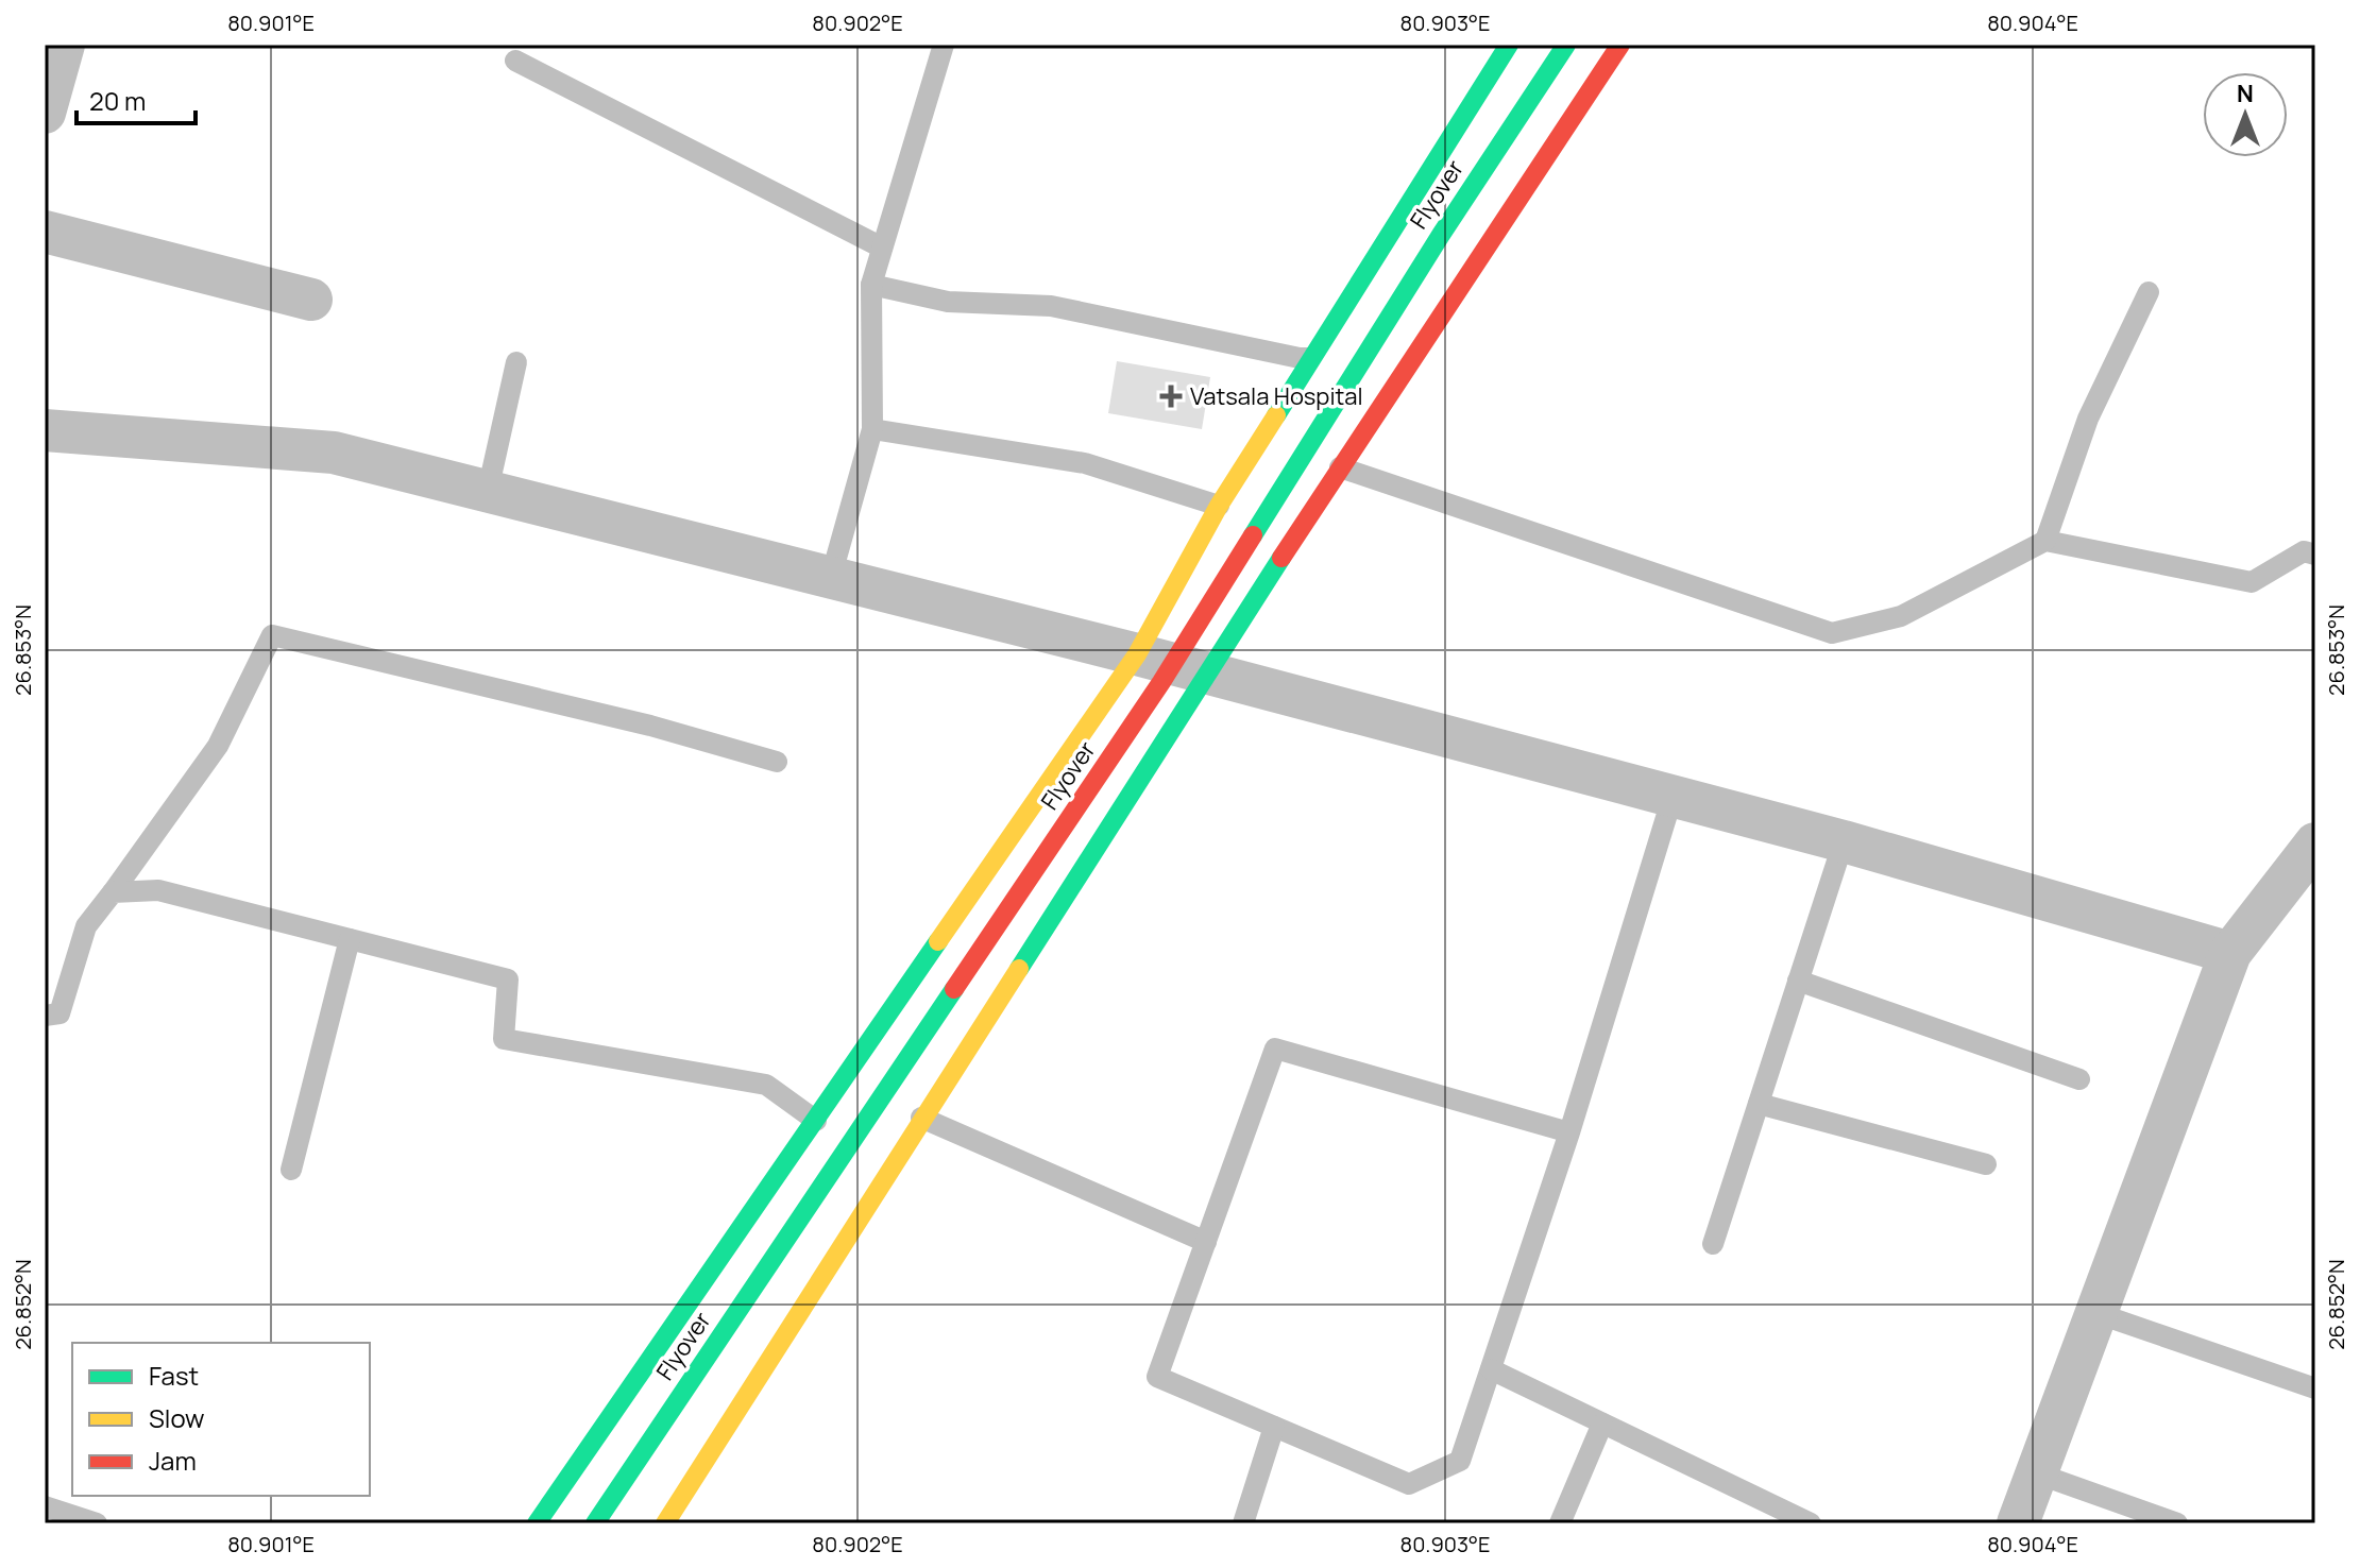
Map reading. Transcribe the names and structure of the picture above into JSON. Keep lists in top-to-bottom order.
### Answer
{
  "streets": {
    "main road": ["Flyover"]
  },
  "places": {
    "health": ["Vatsala Hospital"]
  },
  "legend": ["Fast", "Slow", "Jam"],
  "scale_bar": "20 m",
  "north": "top",
  "coordinates": [
    "80.901°E",
    "80.902°E",
    "80.903°E",
    "80.904°E",
    "26.853°N",
    "26.852°N"
  ]
}
